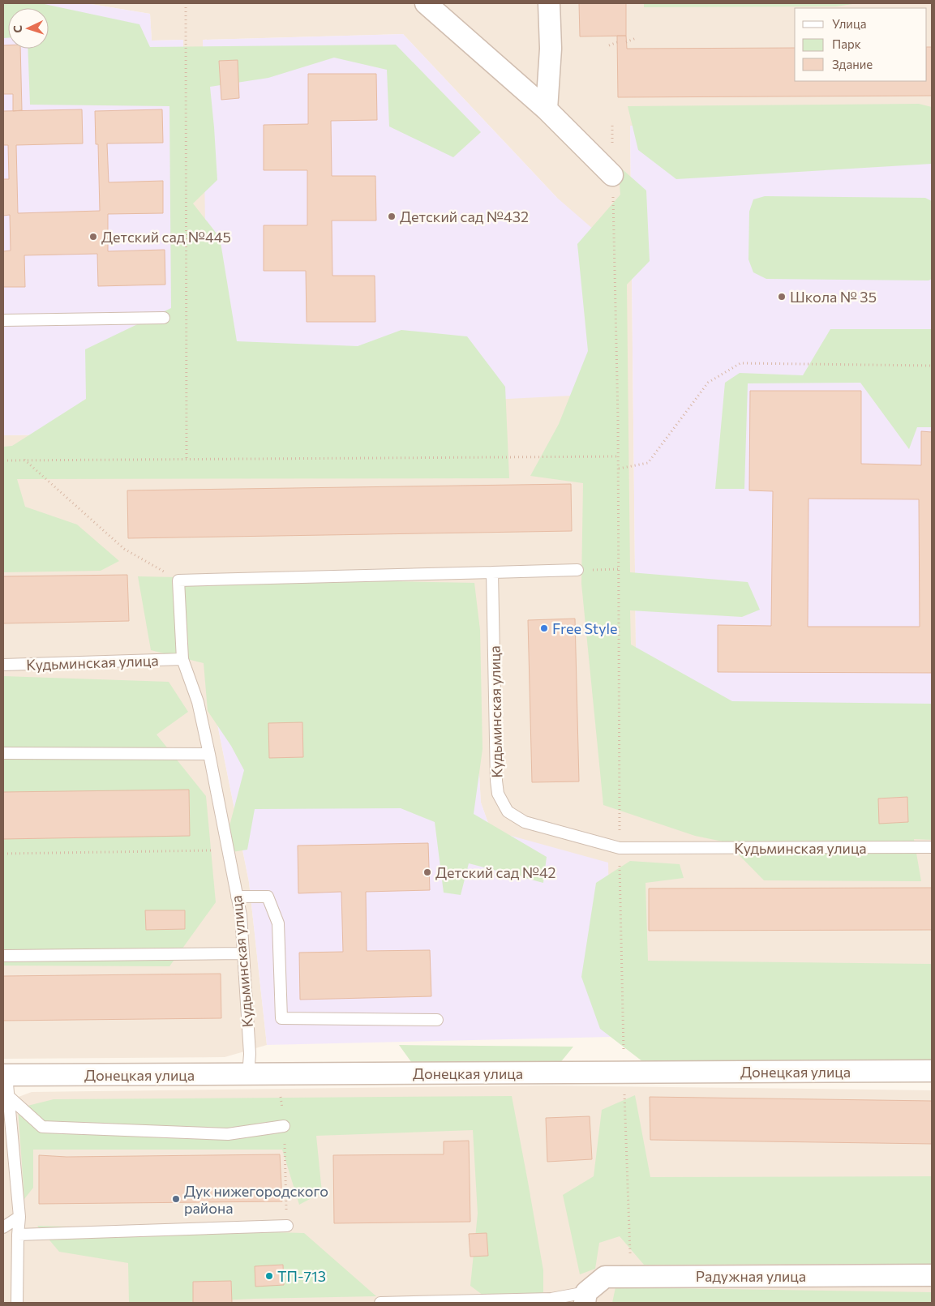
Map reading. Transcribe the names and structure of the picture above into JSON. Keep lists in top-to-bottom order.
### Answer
{
  "streets": {
    "street": ["Донецкая улица", "Радужная улица"],
    "lane": ["Кудьминская улица"]
  },
  "crossings": [
    ["Кудьминская улица", "Донецкая улица"]
  ],
  "places": [
    "Детский сад №432",
    "Детский сад №445",
    "Школа № 35",
    "Free Style",
    "Детский сад №42",
    "Дук нижегородского района",
    "ТП-713"
  ],
  "legend": ["Улица", "Парк", "Здание"],
  "north": "left"
}
